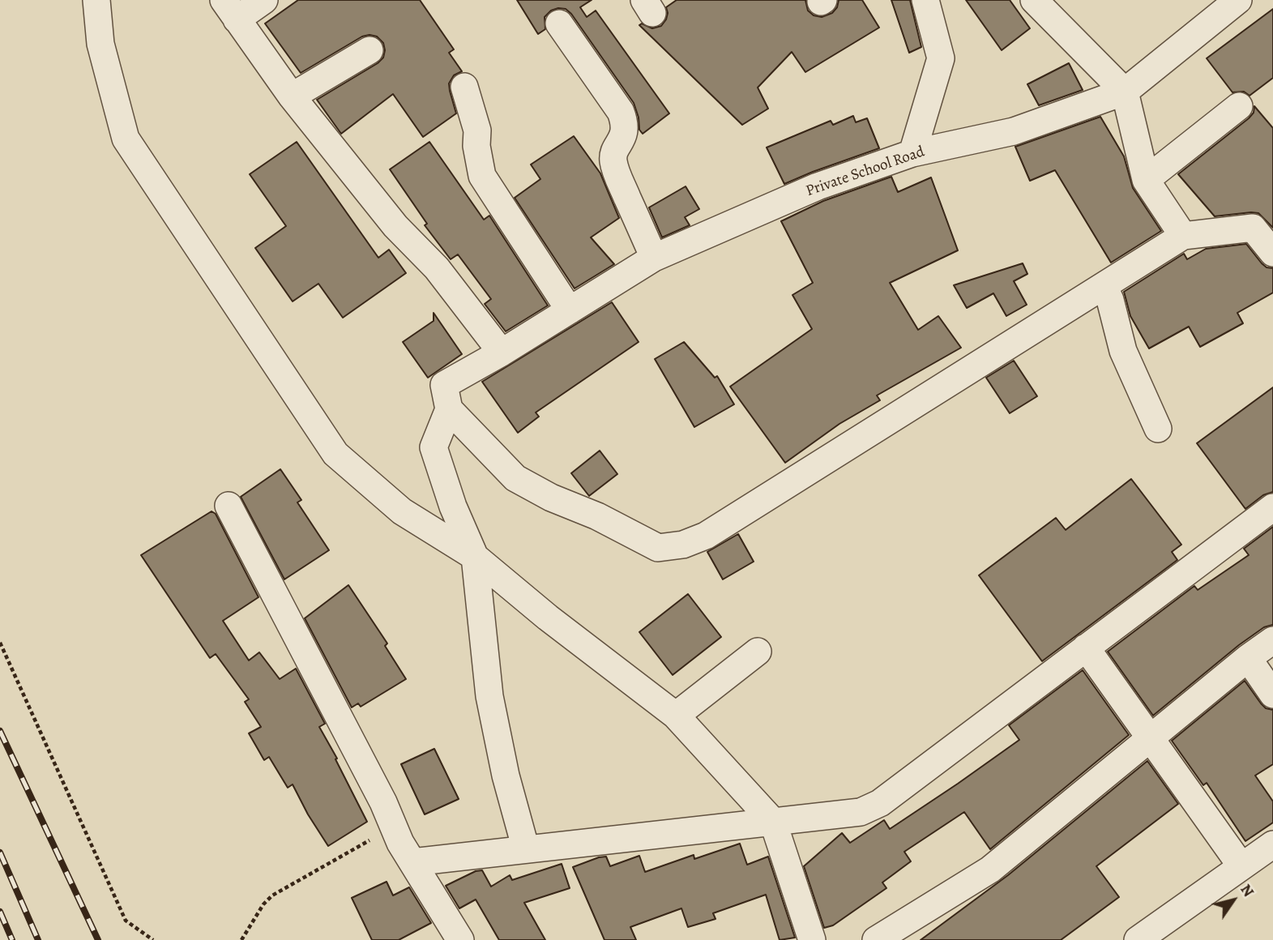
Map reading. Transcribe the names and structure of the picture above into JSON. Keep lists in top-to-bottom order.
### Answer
{
  "streets": {
    "street": ["Private School Road"]
  },
  "north": "top right"
}
